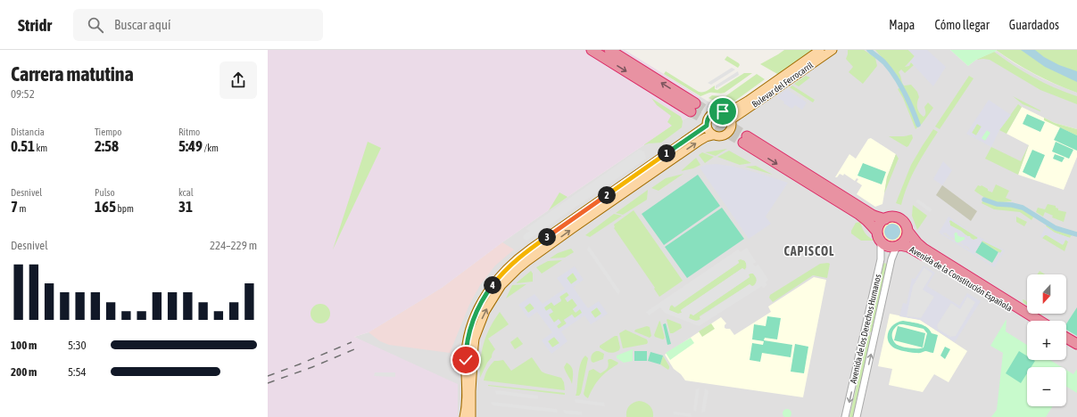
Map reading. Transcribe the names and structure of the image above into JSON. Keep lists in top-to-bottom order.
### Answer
{
  "streets": {
    "highway": ["Avenida de la Constitución Española"],
    "main road": ["Bulevar del Ferrocarril"],
    "street": ["Avenida de los Derechos Humanos"]
  },
  "crossings": [
    ["Avenida de la Constitución Española", "Avenida de los Derechos Humanos"]
  ],
  "districts": ["CAPISCOL"],
  "north": "bottom",
  "page": {
    "header": "Stridr",
    "search": "Buscar aquí",
    "nav": ["Mapa", "Cómo llegar", "Guardados"],
    "heading": ["Carrera matutina", "09:52"],
    "stats": [
      ["Distancia", "0.51 km"],
      ["Tiempo", "2:58"],
      ["Ritmo", "5:49 /km"],
      ["Desnivel", "7 m"],
      ["Pulso", "165 bpm"],
      ["kcal", "31"]
    ],
    "pins": [
      "1",
      "2",
      "3",
      "4"
    ],
    "chart": ["Desnivel", "224–229 m"],
    "map_buttons": ["+", "−"],
    "list": [
      {
        "name": "100 m",
        "note": "5:30"
      },
      {
        "name": "200 m",
        "note": "5:54"
      }
    ]
  }
}
